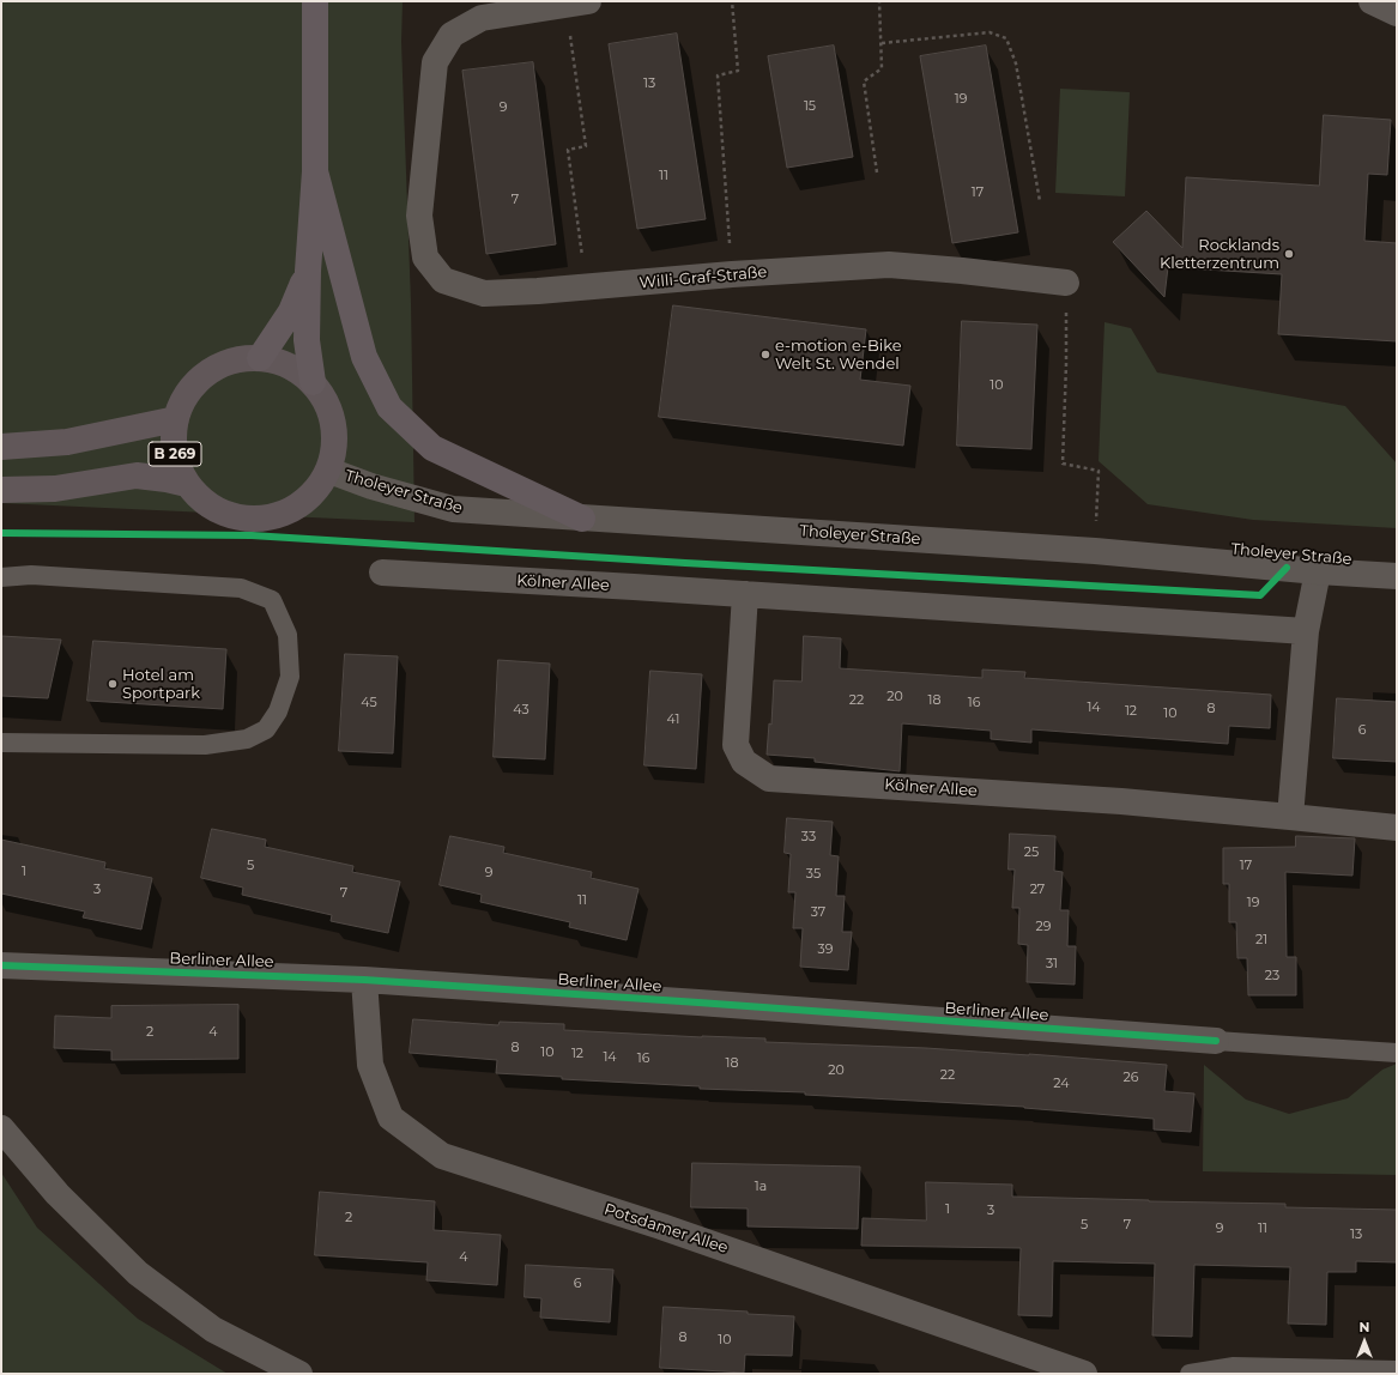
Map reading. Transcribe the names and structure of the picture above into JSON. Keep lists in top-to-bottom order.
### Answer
{
  "streets": {
    "main road": ["B 269"],
    "street": [
      "Willi-Graf-Straße",
      "Tholeyer Straße",
      "Kölner Allee",
      "Berliner Allee",
      "Potsdamer Allee"
    ]
  },
  "crossings": [
    ["B 269", "Tholeyer Straße"],
    ["Berliner Allee", "Potsdamer Allee"]
  ],
  "places": ["Rocklands Kletterzentrum", "e-motion e-Bike Welt St. Wendel", "Hotel am Sportpark"],
  "house_numbers": [
    "13",
    "19",
    "15",
    "9",
    "11",
    "17",
    "7",
    "10",
    "20",
    "22",
    "18",
    "45",
    "16",
    "14",
    "8",
    "43",
    "12",
    "10",
    "41",
    "6",
    "33",
    "25",
    "5",
    "17",
    "1",
    "9",
    "35",
    "3",
    "27",
    "7",
    "11",
    "19",
    "37",
    "29",
    "21",
    "39",
    "31",
    "23",
    "2",
    "4",
    "8",
    "10",
    "12",
    "14",
    "16",
    "18",
    "20",
    "22",
    "26",
    "24",
    "1a",
    "1",
    "3",
    "2",
    "5",
    "7",
    "9",
    "11",
    "13",
    "4",
    "6",
    "8",
    "10"
  ],
  "north": "top"
}
